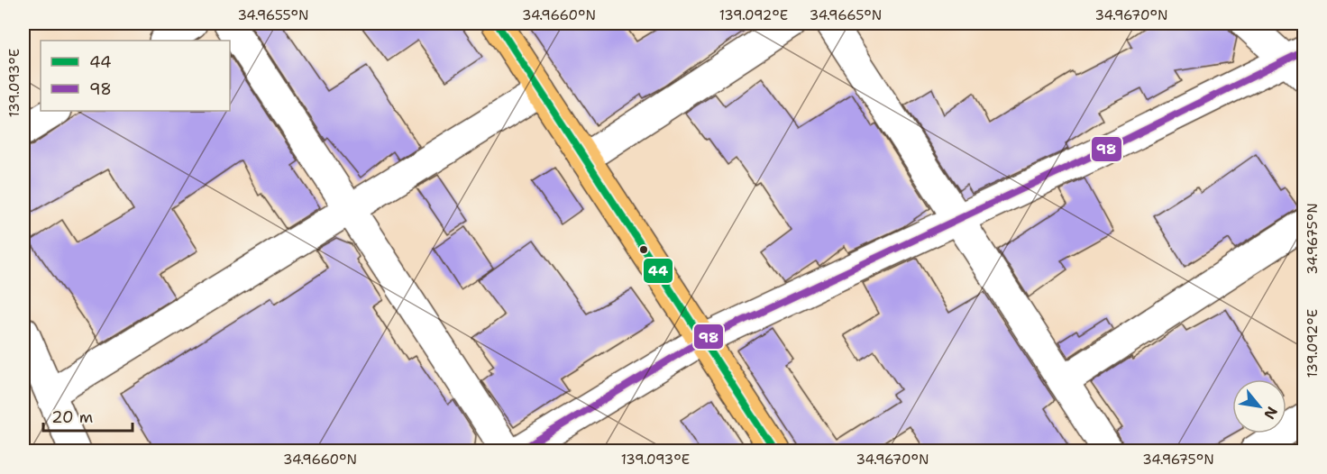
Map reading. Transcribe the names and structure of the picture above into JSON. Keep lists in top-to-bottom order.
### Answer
{
  "lines": ["transit line 44", "transit line 98"],
  "legend": ["44", "98"],
  "scale_bar": "20 m",
  "north": "bottom right",
  "coordinates": [
    "34.9655°N",
    "34.9660°N",
    "139.092°E",
    "34.9665°N",
    "34.9670°N",
    "139.093°E",
    "34.9675°N"
  ]
}
